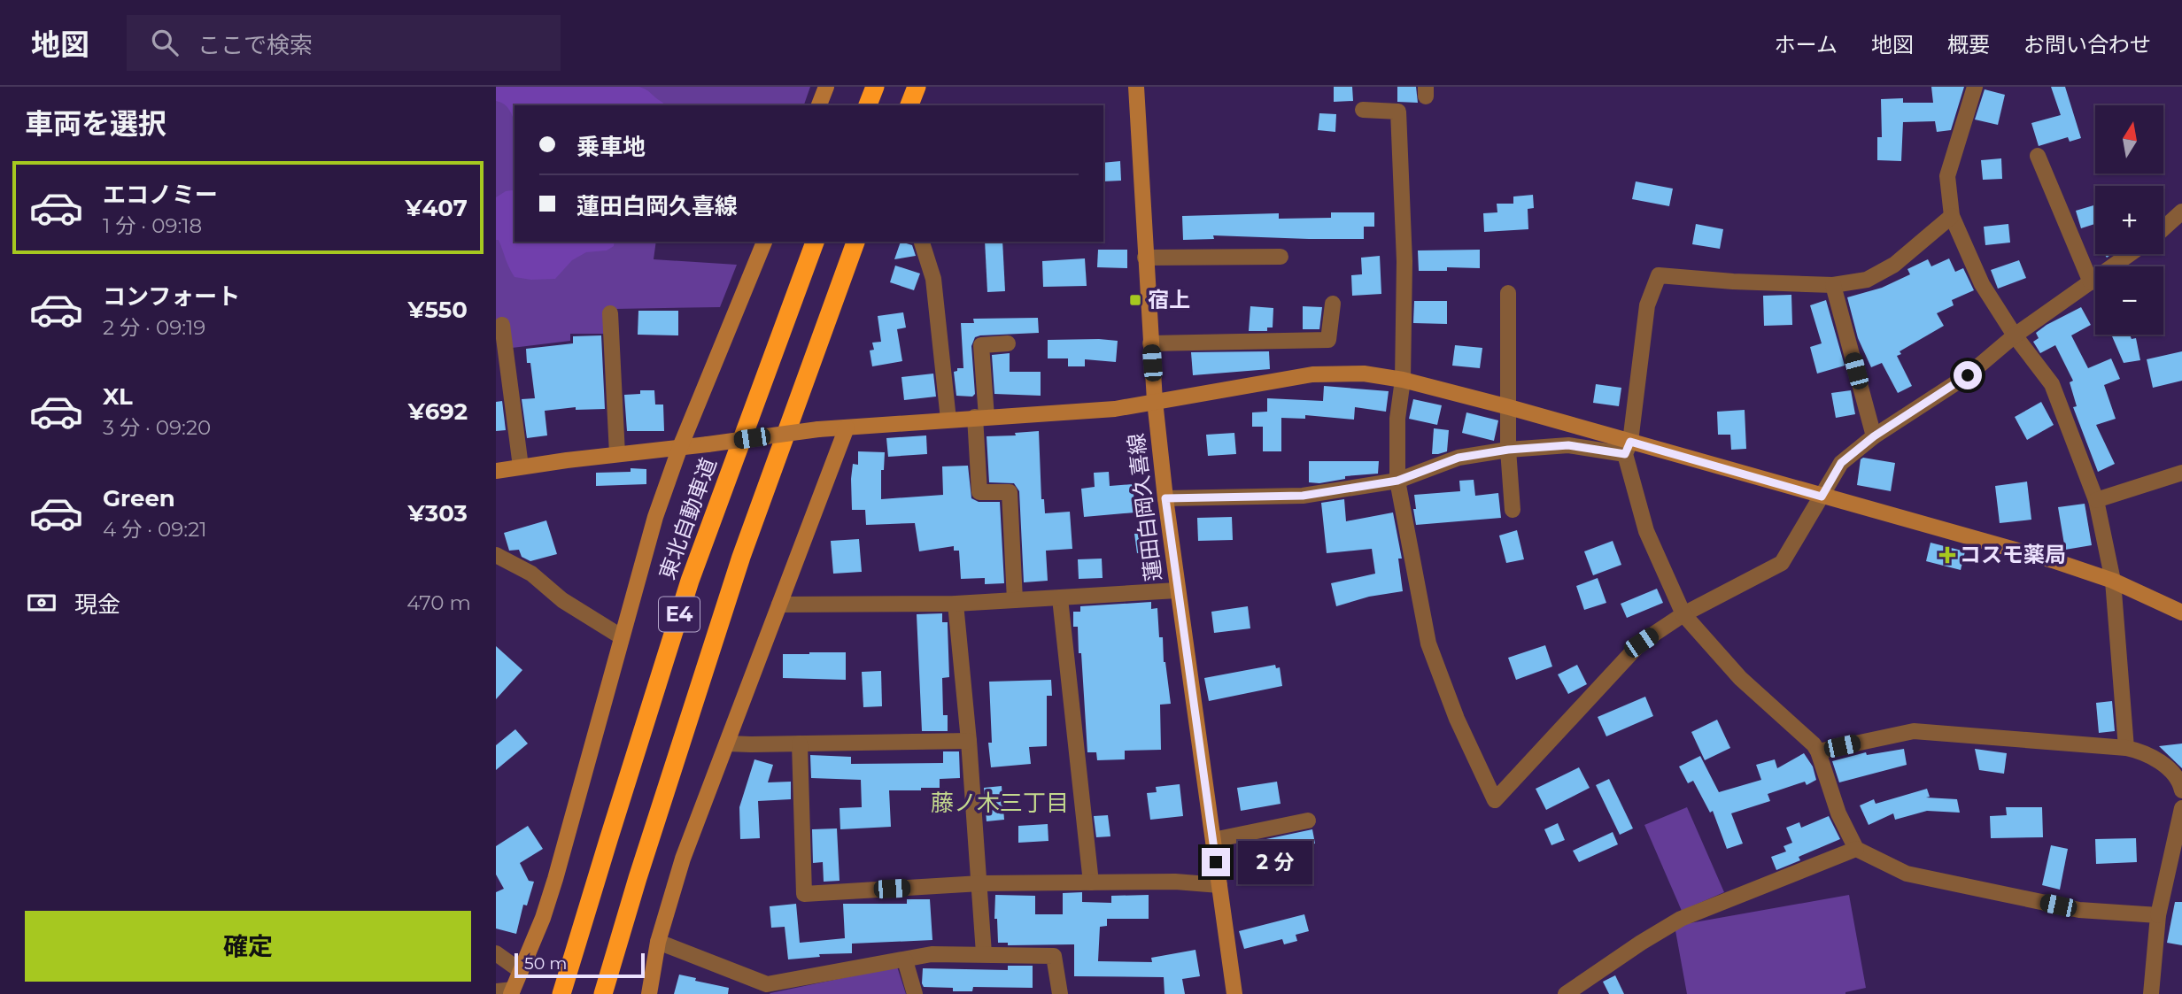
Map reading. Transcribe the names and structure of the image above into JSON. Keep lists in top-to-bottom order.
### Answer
{
  "streets": {
    "highway": ["東北自動車道", "E4"],
    "street": ["蓮田白岡久喜線"]
  },
  "districts": ["藤ノ木三丁目"],
  "places": {
    "transit": ["宿上"],
    "health": ["コスモ薬局"]
  },
  "scale_bar": "50 m",
  "north": "top",
  "page": {
    "header": "地図",
    "search": "ここで検索",
    "nav": [
      "ホーム",
      "地図",
      "概要",
      "お問い合わせ"
    ],
    "heading": "車両を選択",
    "map_buttons": ["+", "−"],
    "banner": ["乗車地", "蓮田白岡久喜線"],
    "list": [
      {
        "name": "エコノミー",
        "note": "1 分 · 09:18",
        "value": "¥407"
      },
      {
        "name": "コンフォート",
        "note": "2 分 · 09:19",
        "value": "¥550"
      },
      {
        "name": "XL",
        "note": "3 分 · 09:20",
        "value": "¥692"
      },
      {
        "name": "Green",
        "note": "4 分 · 09:21",
        "value": "¥303"
      }
    ],
    "pay": ["現金", "470 m"],
    "bubble": "2 分",
    "buttons": "確定",
    "scale": "50 m"
  }
}
